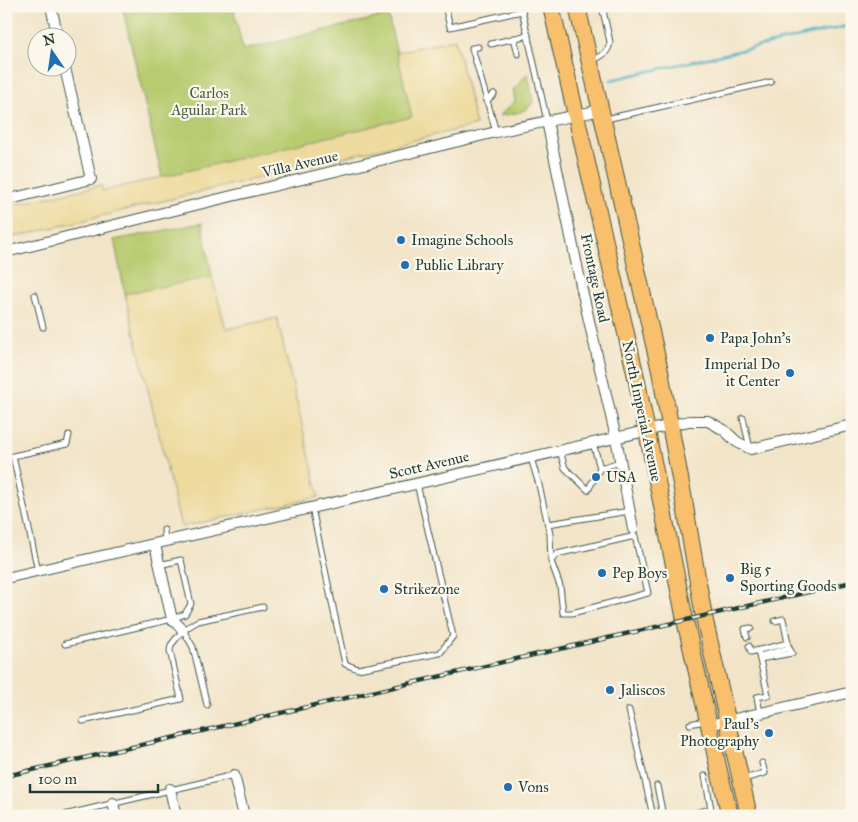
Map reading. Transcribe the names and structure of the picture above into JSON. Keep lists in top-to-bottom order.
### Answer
{
  "streets": {
    "highway": ["North Imperial Avenue"],
    "street": ["Villa Avenue", "Frontage Road", "Scott Avenue"]
  },
  "crossings": [
    ["Villa Avenue", "Frontage Road"],
    ["Villa Avenue", "North Imperial Avenue"],
    ["Frontage Road", "Scott Avenue"],
    ["North Imperial Avenue", "Scott Avenue"]
  ],
  "parks": ["Carlos Aguilar Park"],
  "places": [
    "Imagine Schools",
    "Public Library",
    "Papa John's",
    "Imperial Do it Center",
    "USA",
    "Pep Boys",
    "Big 5 Sporting Goods",
    "Strikezone",
    "Jaliscos",
    "Paul's Photography",
    "Vons"
  ],
  "scale_bar": "100 m",
  "north": "top"
}
